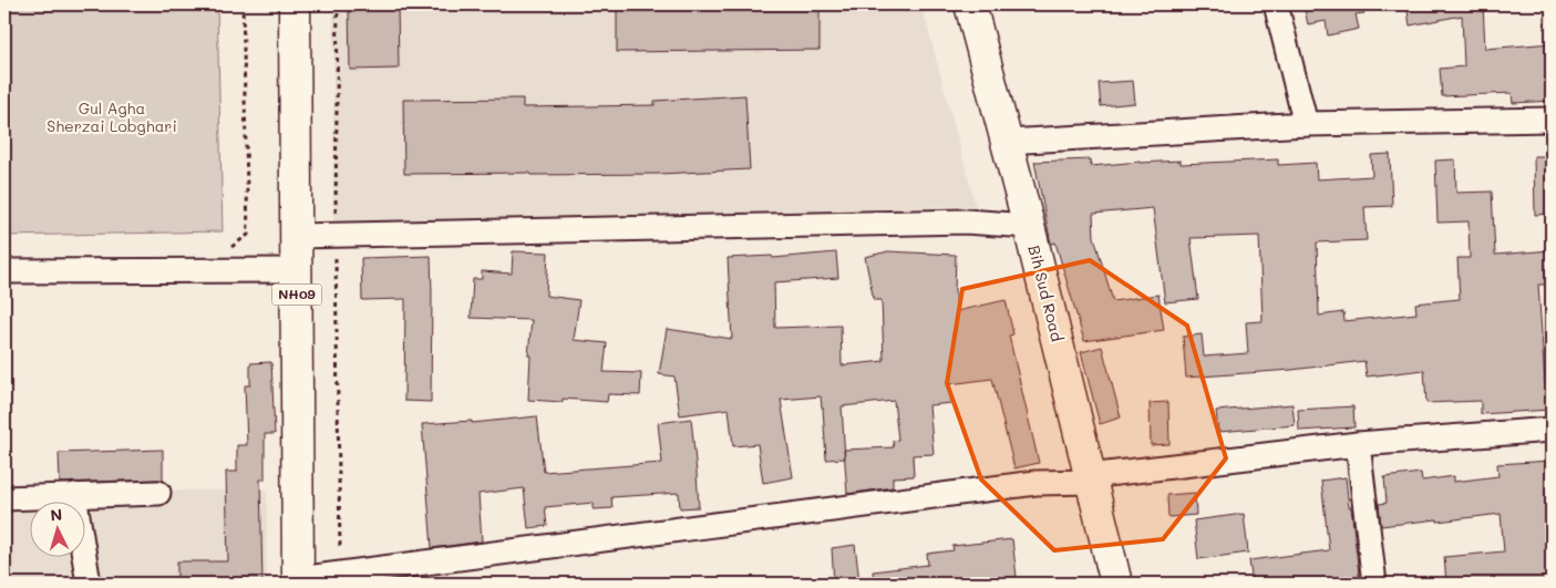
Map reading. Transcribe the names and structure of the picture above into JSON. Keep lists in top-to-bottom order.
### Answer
{
  "streets": {
    "main road": ["Bih Sud Road", "NH09"]
  },
  "parks": ["Gul Agha Sherzai Lobghari"],
  "north": "top"
}
